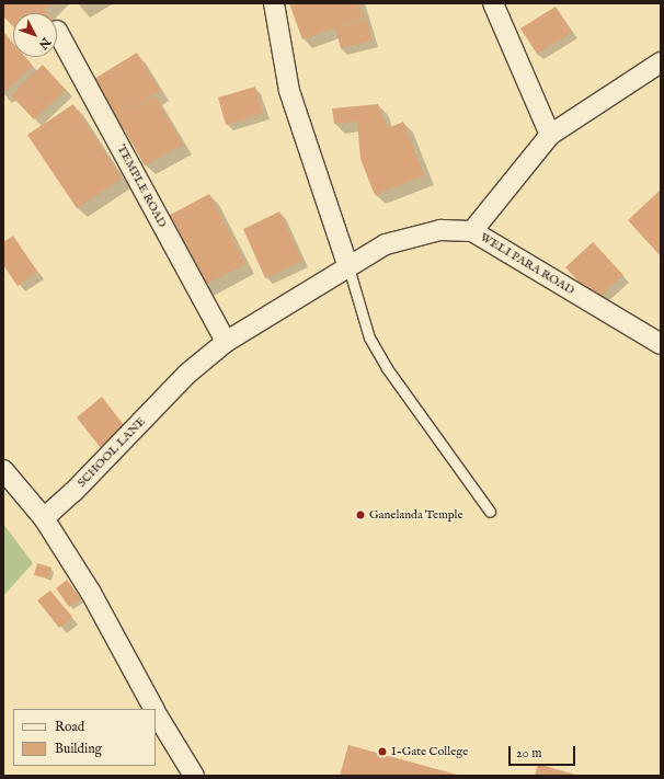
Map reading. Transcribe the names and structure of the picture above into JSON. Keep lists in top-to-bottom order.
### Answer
{
  "streets": {
    "street": ["TEMPLE ROAD", "WELI PARA ROAD", "SCHOOL LANE"]
  },
  "crossings": [
    ["TEMPLE ROAD", "WELI PARA ROAD"],
    ["TEMPLE ROAD", "SCHOOL LANE"],
    ["WELI PARA ROAD", "SCHOOL LANE"]
  ],
  "places": ["Ganelanda Temple", "I-Gate College"],
  "legend": ["Road", "Building"],
  "scale_bar": "20 m",
  "north": "bottom right"
}
